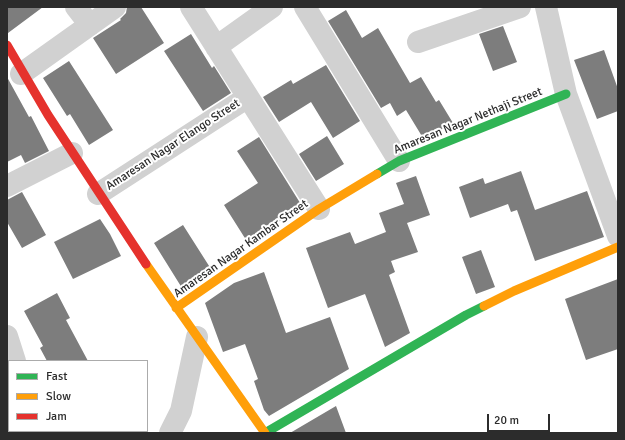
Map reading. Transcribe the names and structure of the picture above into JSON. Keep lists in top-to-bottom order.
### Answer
{
  "streets": {
    "street": ["Amaresan Nagar Nethaji Street", "Amaresan Nagar Elango Street", "Amaresan Nagar Kambar Street"]
  },
  "crossings": [
    ["Amaresan Nagar Nethaji Street", "Amaresan Nagar Kambar Street"]
  ],
  "legend": ["Fast", "Slow", "Jam"],
  "scale_bar": "20 m"
}
